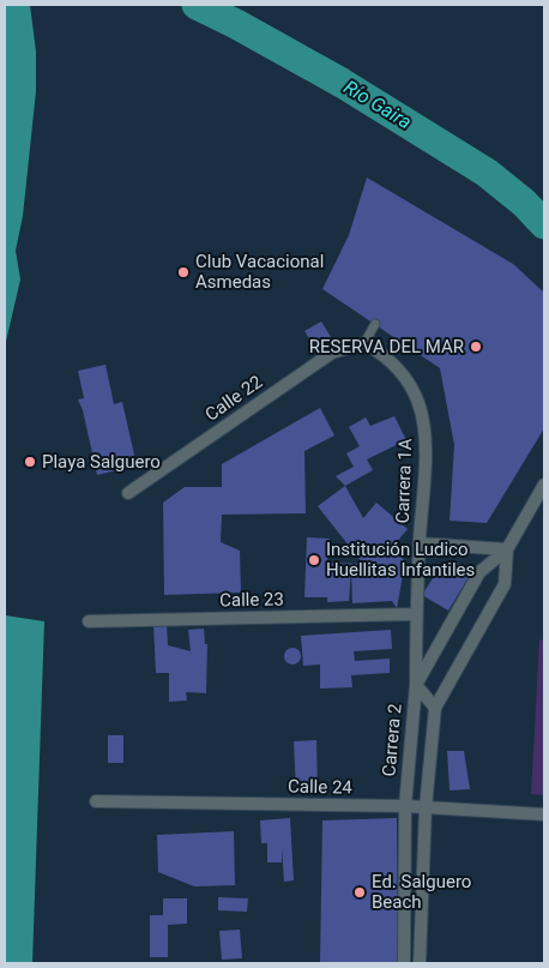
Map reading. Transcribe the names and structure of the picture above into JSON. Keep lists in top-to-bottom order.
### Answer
{
  "streets": {
    "street": [
      "Calle 22",
      "Carrera 1A",
      "Calle 23",
      "Carrera 2",
      "Calle 24"
    ]
  },
  "crossings": [
    ["Calle 22", "Carrera 1A"],
    ["Carrera 1A", "Calle 23"],
    ["Carrera 1A", "Carrera 2"],
    ["Carrera 2", "Calle 24"]
  ],
  "water": ["Río Gaira"],
  "places": [
    "Club Vacacional Asmedas",
    "RESERVA DEL MAR",
    "Playa Salguero",
    "Institución Ludico Huellitas Infantiles",
    "Ed. Salguero Beach"
  ]
}
